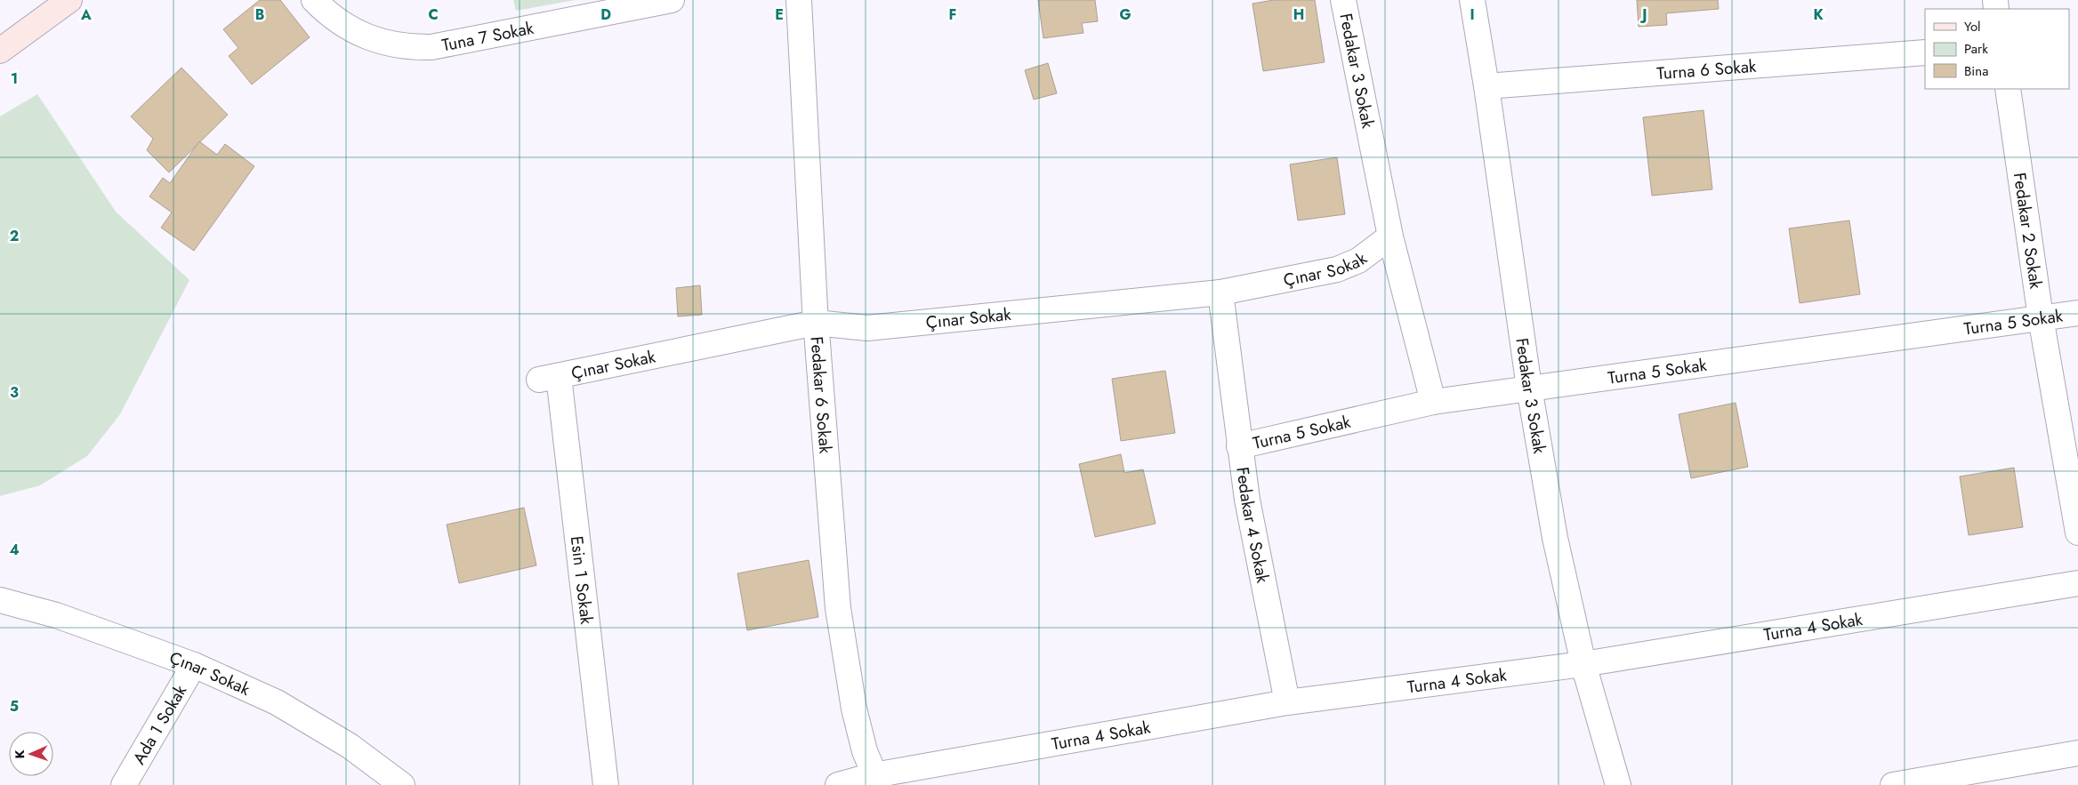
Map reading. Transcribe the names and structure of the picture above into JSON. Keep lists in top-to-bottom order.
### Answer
{
  "streets": {
    "street": [
      "Tuna 7 Sokak",
      "Turna 6 Sokak",
      "Fedakar 3 Sokak",
      "Fedakar 2 Sokak",
      "Çınar Sokak",
      "Turna 5 Sokak",
      "Fedakar 6 Sokak",
      "Fedakar 4 Sokak",
      "Esin 1 Sokak",
      "Turna 4 Sokak",
      "Ada 1 Sokak"
    ]
  },
  "crossings": [
    ["Turna 6 Sokak", "Fedakar 3 Sokak"],
    ["Fedakar 3 Sokak", "Çınar Sokak"],
    ["Fedakar 3 Sokak", "Turna 5 Sokak"],
    ["Fedakar 3 Sokak", "Turna 4 Sokak"],
    ["Fedakar 2 Sokak", "Turna 5 Sokak"],
    ["Çınar Sokak", "Fedakar 6 Sokak"],
    ["Çınar Sokak", "Fedakar 4 Sokak"],
    ["Çınar Sokak", "Esin 1 Sokak"],
    ["Çınar Sokak", "Ada 1 Sokak"],
    ["Turna 5 Sokak", "Fedakar 4 Sokak"],
    ["Fedakar 6 Sokak", "Turna 4 Sokak"],
    ["Fedakar 4 Sokak", "Turna 4 Sokak"]
  ],
  "legend": ["Yol", "Park", "Bina"],
  "north": "left",
  "grid": {
    "columns": [
      "A",
      "B",
      "C",
      "D",
      "E",
      "F",
      "G",
      "H",
      "I",
      "J",
      "K"
    ],
    "rows": [
      "1",
      "2",
      "3",
      "4",
      "5"
    ]
  }
}
